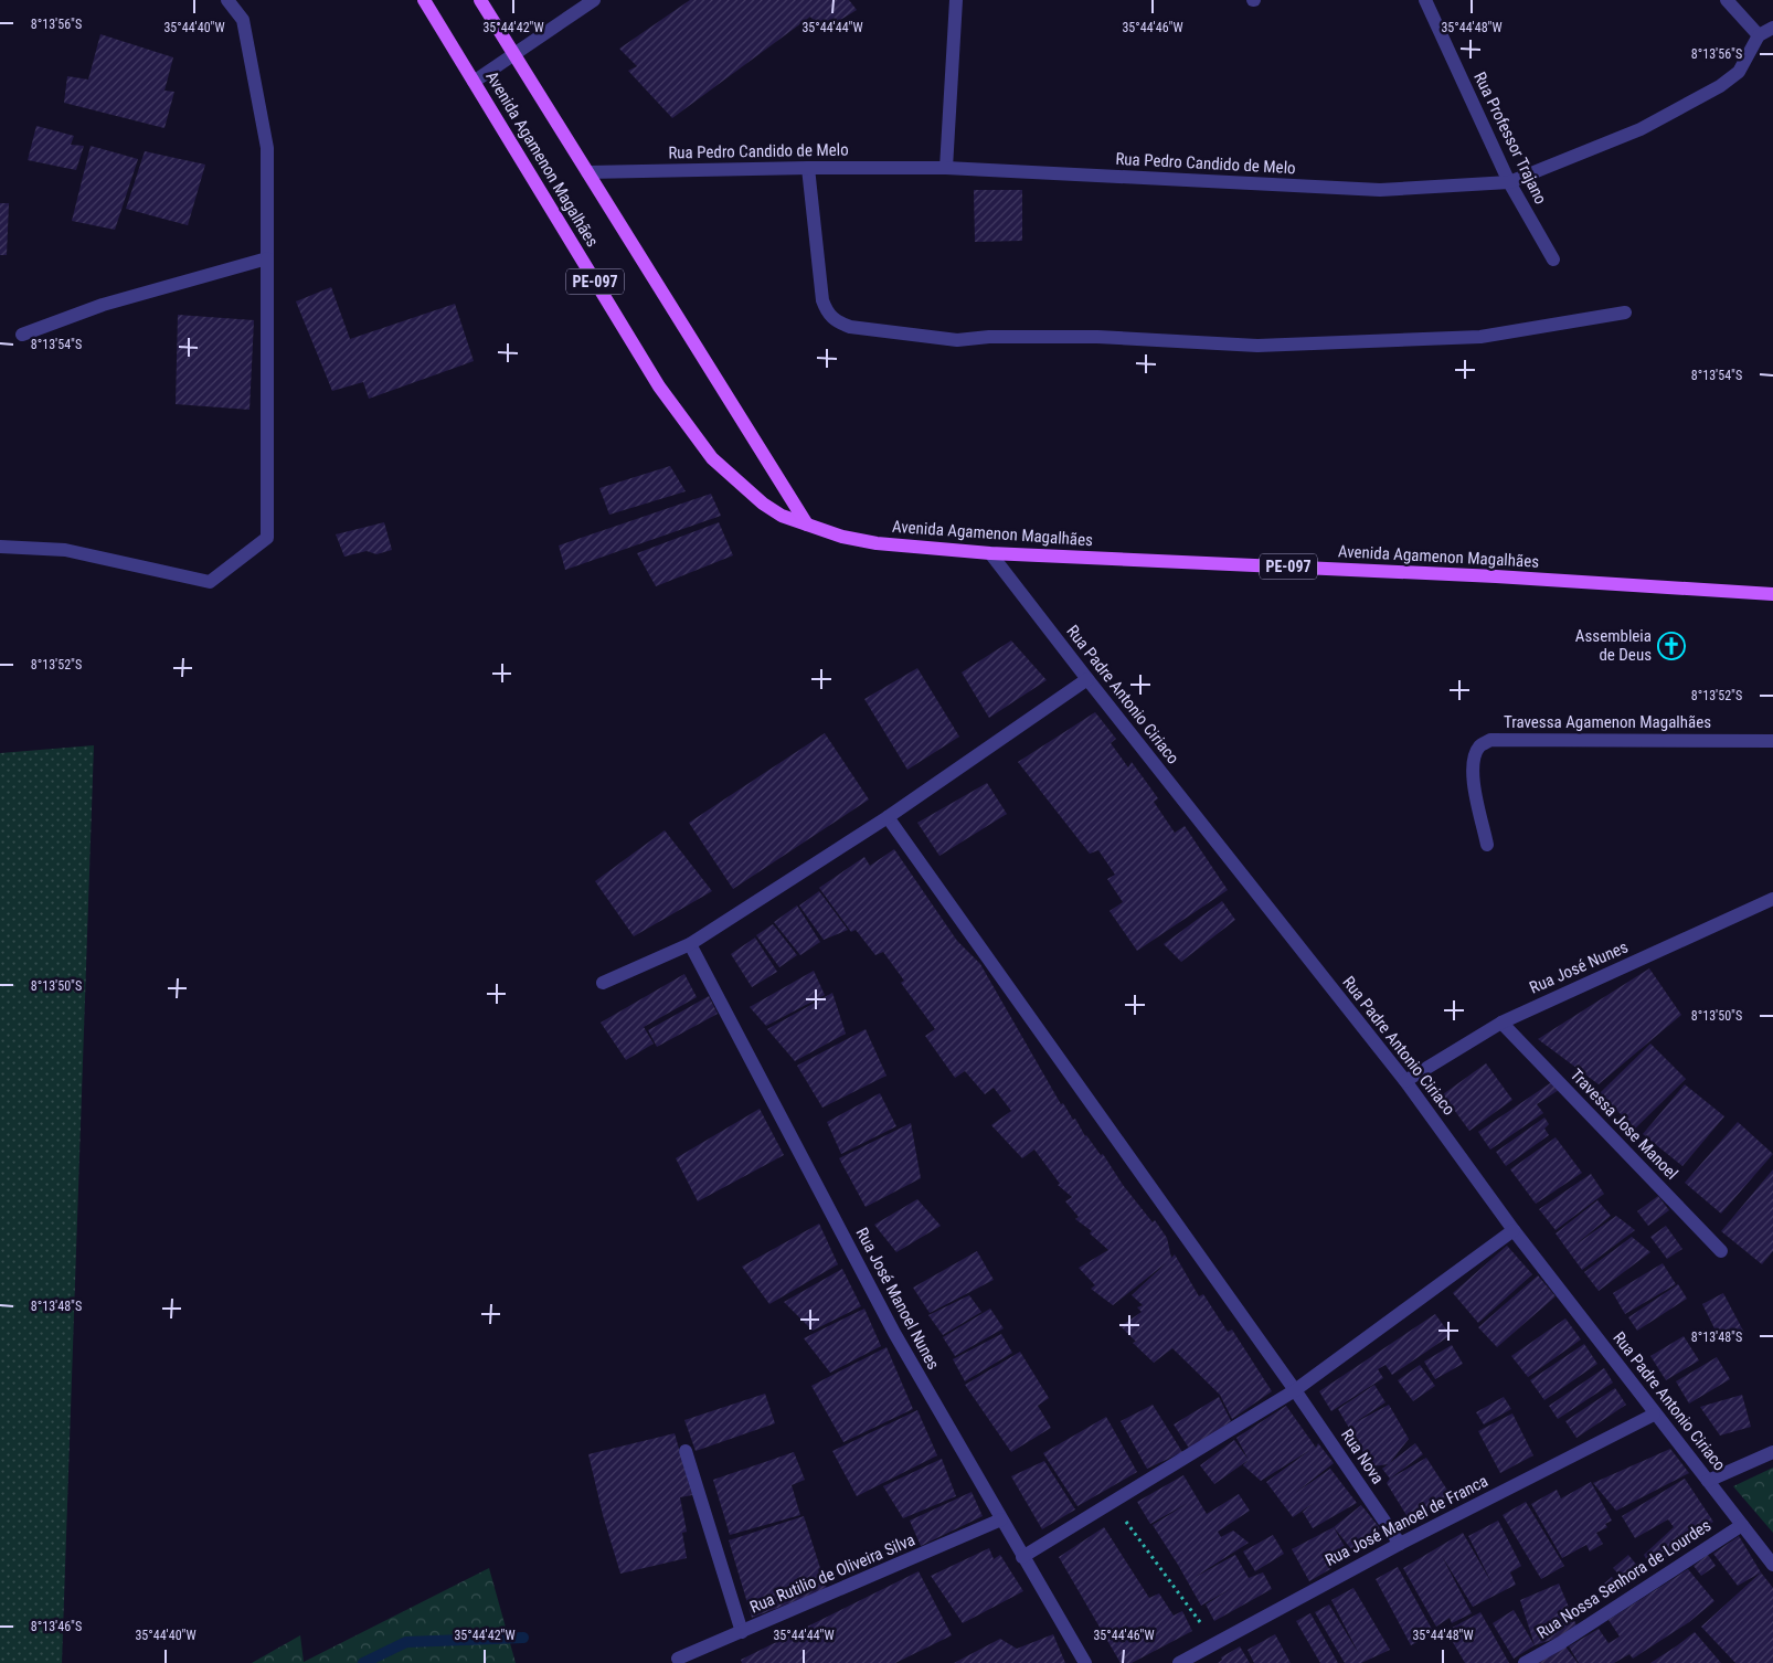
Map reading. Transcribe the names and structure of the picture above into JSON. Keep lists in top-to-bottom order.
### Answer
{
  "streets": {
    "main road": ["Avenida Agamenon Magalhães", "PE-097"],
    "street": [
      "Rua Professor Trajano",
      "Rua Pedro Candido de Melo",
      "Rua Padre Antonio Ciriaco",
      "Travessa Agamenon Magalhães",
      "Rua José Nunes",
      "Travessa Jose Manoel",
      "Rua José Manoel Nunes",
      "Rua Nova",
      "Rua José Manoel de Franca",
      "Rua Rutilio de Oliveira Silva",
      "Rua Nossa Senhora de Lourdes"
    ]
  },
  "crossings": [
    ["Rua Professor Trajano", "Rua Pedro Candido de Melo"],
    ["Rua Pedro Candido de Melo", "Avenida Agamenon Magalhães"],
    ["Avenida Agamenon Magalhães", "Rua Padre Antonio Ciriaco"],
    ["Rua Padre Antonio Ciriaco", "Rua José Nunes"],
    ["Rua Padre Antonio Ciriaco", "Rua José Manoel de Franca"],
    ["Rua Padre Antonio Ciriaco", "Rua Nossa Senhora de Lourdes"],
    ["Rua José Nunes", "Travessa Jose Manoel"],
    ["Rua José Manoel Nunes", "Rua Rutilio de Oliveira Silva"],
    ["Rua Nova", "Rua José Manoel de Franca"]
  ],
  "places": {
    "church": ["Assembleia de Deus"]
  },
  "coordinates": [
    "8°13'56\"S",
    "35°44'40\"W",
    "35°44'42\"W",
    "35°44'44\"W",
    "35°44'46\"W",
    "35°44'48\"W",
    "8°13'54\"S",
    "8°13'52\"S",
    "8°13'50\"S",
    "8°13'48\"S",
    "8°13'46\"S"
  ]
}
